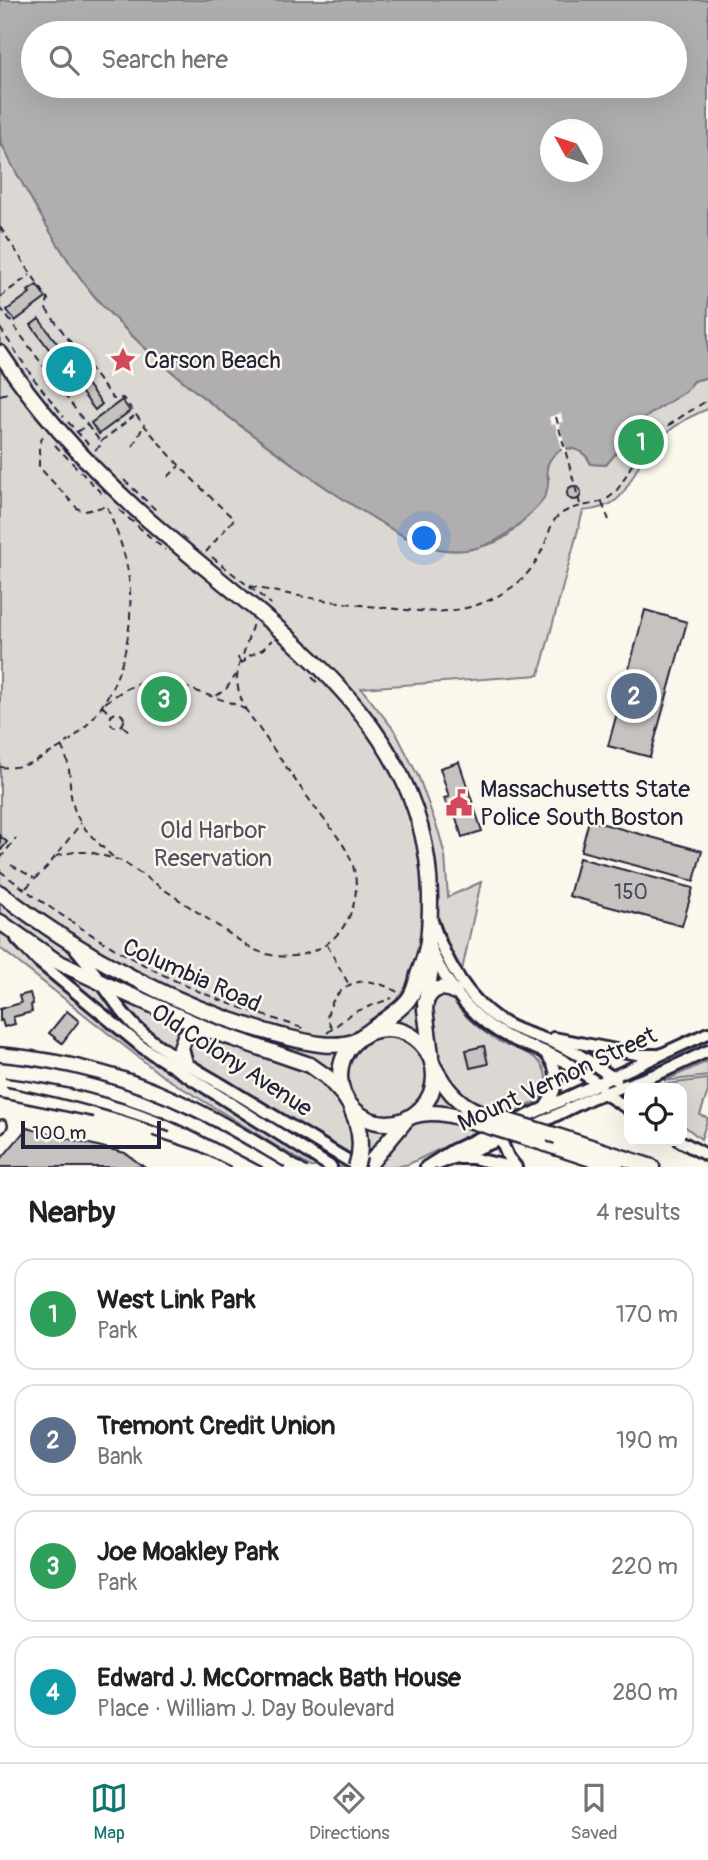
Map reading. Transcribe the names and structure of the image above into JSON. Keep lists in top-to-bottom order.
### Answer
{
  "streets": {
    "main road": ["Columbia Road", "Old Colony Avenue"],
    "street": ["Mount Vernon Street"]
  },
  "crossings": [
    ["Columbia Road", "Old Colony Avenue"]
  ],
  "parks": ["Old Harbor Reservation"],
  "places": {
    "place": ["Carson Beach"],
    "public building": ["Massachusetts State Police South Boston"]
  },
  "house_numbers": ["150"],
  "scale_bar": "100 m",
  "north": "top left",
  "page": {
    "search": "Search here",
    "pins": [
      "4",
      "1",
      "2",
      "3"
    ],
    "scale": "100 m",
    "heading": ["Nearby", "4 results"],
    "list": [
      {
        "mark": "1",
        "name": "West Link Park",
        "note": "Park",
        "value": "170 m"
      },
      {
        "mark": "2",
        "name": "Tremont Credit Union",
        "note": "Bank",
        "value": "190 m"
      },
      {
        "mark": "3",
        "name": "Joe Moakley Park",
        "note": "Park",
        "value": "220 m"
      },
      {
        "mark": "4",
        "name": "Edward J. McCormack Bath House",
        "note": "Place · William J. Day Boulevard",
        "value": "280 m"
      }
    ],
    "nav": ["Map", "Directions", "Saved"]
  }
}
